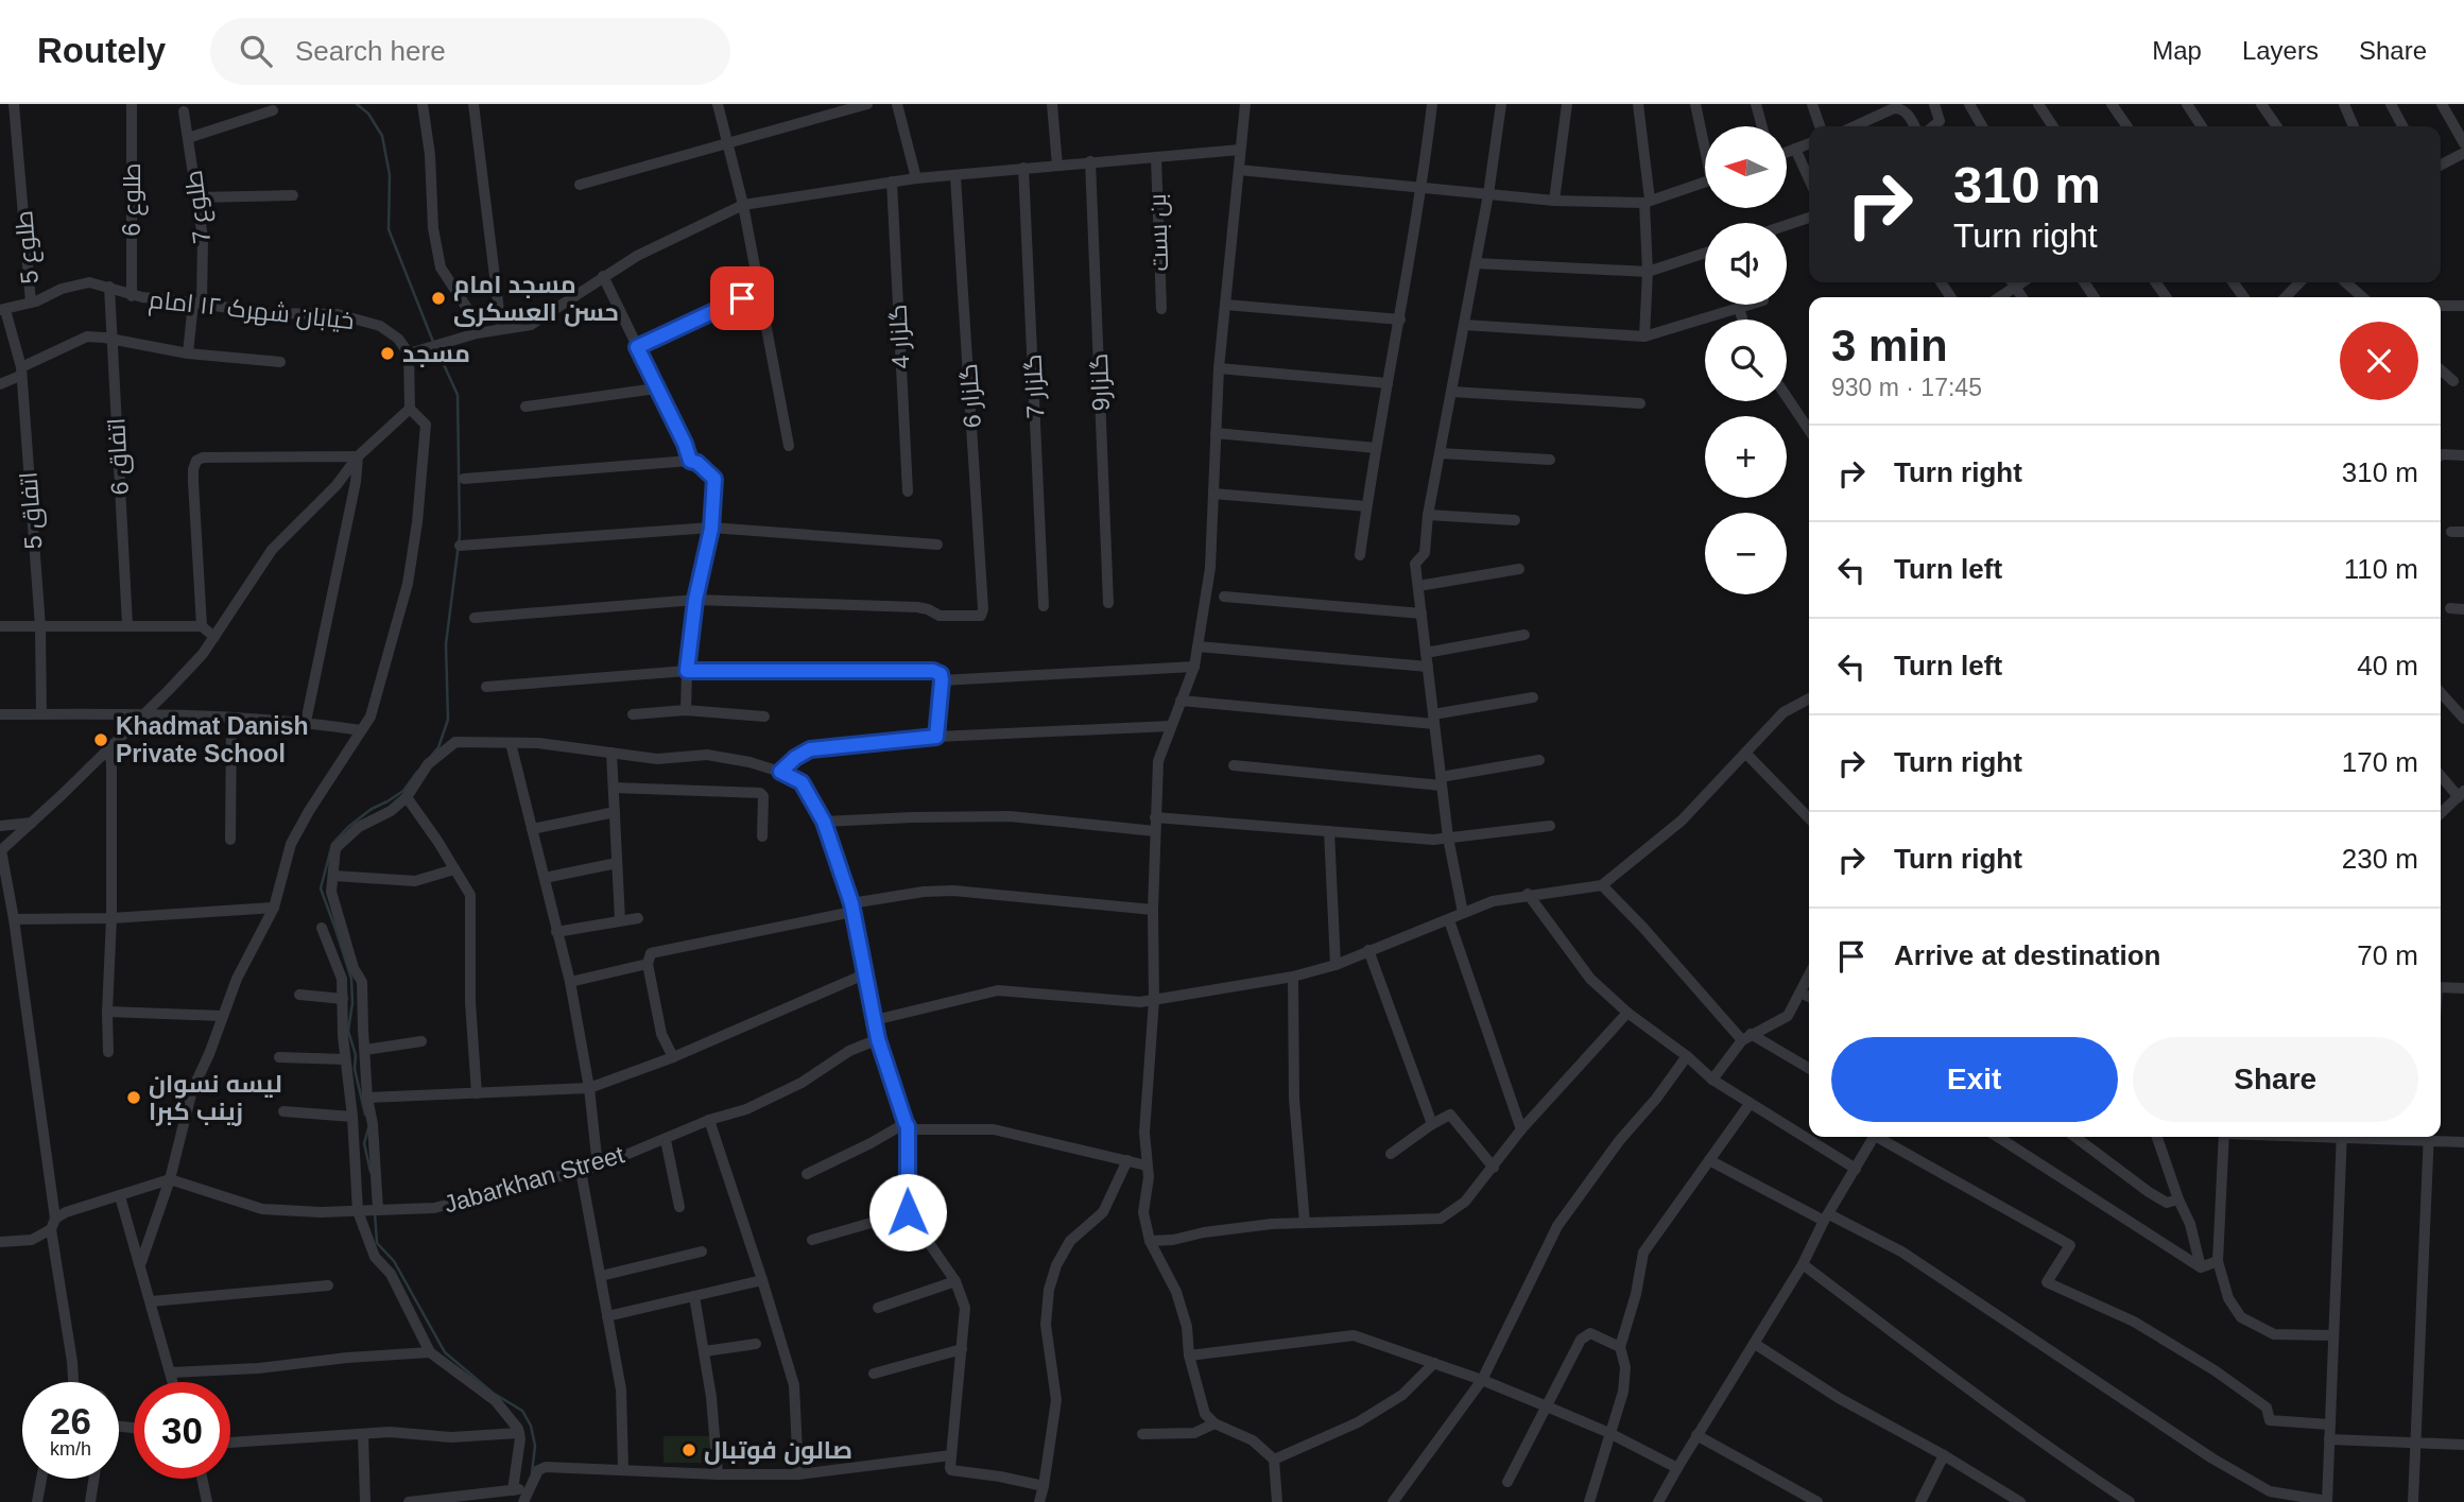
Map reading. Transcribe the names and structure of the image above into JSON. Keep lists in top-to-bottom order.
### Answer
{
  "streets": {
    "street": [
      "طلوع 6",
      "طلوع 7",
      "بن بست",
      "طلوع 5",
      "خیابان شهرک ۱۲ امام",
      "گلزار 4",
      "گلزار9",
      "گلزار 7",
      "گلزار 6",
      "اتفاق 6",
      "اتفاق 5",
      "Jabarkhan Street"
    ]
  },
  "crossings": [
    ["طلوع 6", "خیابان شهرک ۱۲ امام"],
    ["طلوع 7", "خیابان شهرک ۱۲ امام"],
    ["طلوع 5", "خیابان شهرک ۱۲ امام"],
    ["خیابان شهرک ۱۲ امام", "اتفاق 6"],
    ["خیابان شهرک ۱۲ امام", "اتفاق 5"]
  ],
  "places": [
    "مسجد امام حسن العسکری",
    "مسجد",
    "Khadmat Danish Private School",
    "لیسه نسوان زینب کبرا",
    "صالون فوتبال"
  ],
  "north": "left",
  "page": {
    "header": "Routely",
    "search": "Search here",
    "nav": ["Map", "Layers", "Share"],
    "map_buttons": ["+", "−"],
    "turn": ["310 m", "Turn right"],
    "heading": ["3 min", "930 m · 17:45"],
    "list": [
      {
        "name": "Turn right",
        "value": "310 m"
      },
      {
        "name": "Turn left",
        "value": "110 m"
      },
      {
        "name": "Turn left",
        "value": "40 m"
      },
      {
        "name": "Turn right",
        "value": "170 m"
      },
      {
        "name": "Turn right",
        "value": "230 m"
      },
      {
        "name": "Arrive at destination",
        "value": "70 m"
      }
    ],
    "buttons": ["Exit", "Share"],
    "speed": "26 km/h",
    "limit": "30"
  }
}
